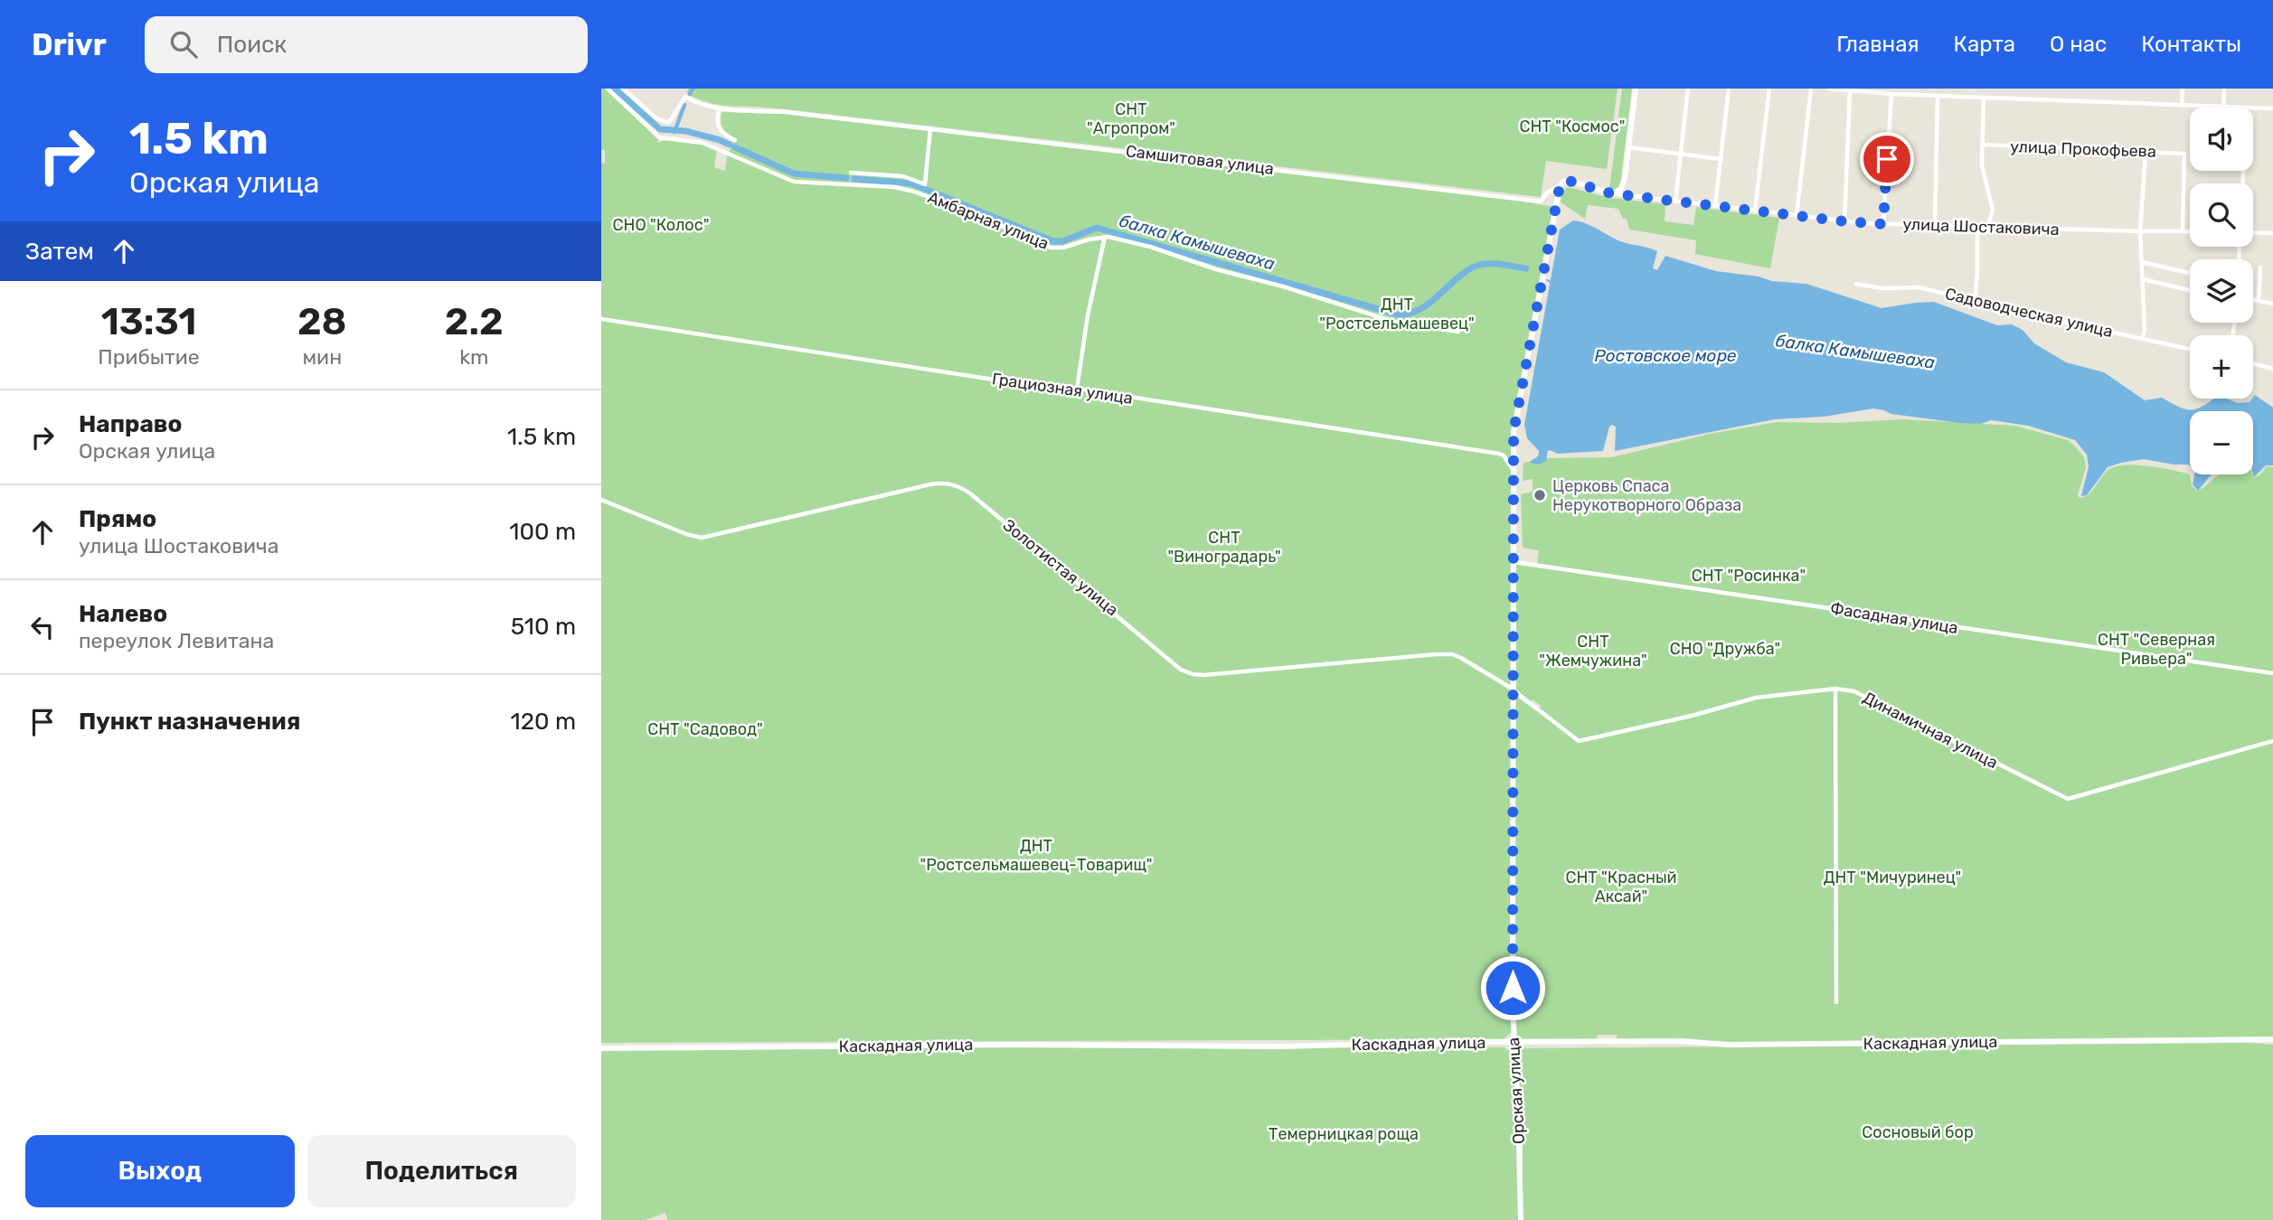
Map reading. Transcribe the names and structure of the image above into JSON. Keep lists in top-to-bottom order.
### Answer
{
  "streets": {
    "street": [
      "улица Прокофьева",
      "Самшитовая улица",
      "Амбарная улица",
      "улица Шостаковича",
      "Садоводческая улица",
      "Грациозная улица",
      "Золотистая улица",
      "Фасадная улица",
      "Динамичная улица",
      "Каскадная улица",
      "Орская улица"
    ]
  },
  "crossings": [
    ["улица Прокофьева", "улица Шостаковича"],
    ["Самшитовая улица", "Орская улица"],
    ["Грациозная улица", "Орская улица"],
    ["Золотистая улица", "Динамичная улица"],
    ["Золотистая улица", "Орская улица"],
    ["Фасадная улица", "Орская улица"],
    ["Динамичная улица", "Орская улица"],
    ["Каскадная улица", "Орская улица"]
  ],
  "water": ["балка Камышеваха", "Ростовское море"],
  "parks": [
    "СНТ \"Агропром\"",
    "СНТ \"Космос\"",
    "СНО \"Колос\"",
    "ДНТ \"Ростсельмашевец\"",
    "СНТ \"Виноградарь\"",
    "СНТ \"Росинка\"",
    "СНТ \"Северная Ривьера\"",
    "СНТ \"Жемчужина\"",
    "СНО \"Дружба\"",
    "СНТ \"Садовод\"",
    "ДНТ \"Ростсельмашевец-Товарищ\"",
    "СНТ \"Красный Аксай\"",
    "ДНТ \"Мичуринец\"",
    "Сосновый бор",
    "Темерницкая роща"
  ],
  "places": ["Церковь Спаса Нерукотворного Образа"],
  "page": {
    "header": "Drivr",
    "search": "Поиск",
    "nav": [
      "Главная",
      "Карта",
      "О нас",
      "Контакты"
    ],
    "turn": ["1.5 km", "Орская улица"],
    "map_buttons": ["+", "−"],
    "then": "Затем",
    "eta": [
      "13:31",
      "Прибытие",
      "28",
      "мин",
      "2.2",
      "km"
    ],
    "list": [
      {
        "name": "Направо",
        "note": "Орская улица",
        "value": "1.5 km"
      },
      {
        "name": "Прямо",
        "note": "улица Шостаковича",
        "value": "100 m"
      },
      {
        "name": "Налево",
        "note": "переулок Левитана",
        "value": "510 m"
      },
      {
        "name": "Пункт назначения",
        "value": "120 m"
      }
    ],
    "buttons": ["Выход", "Поделиться"]
  }
}
